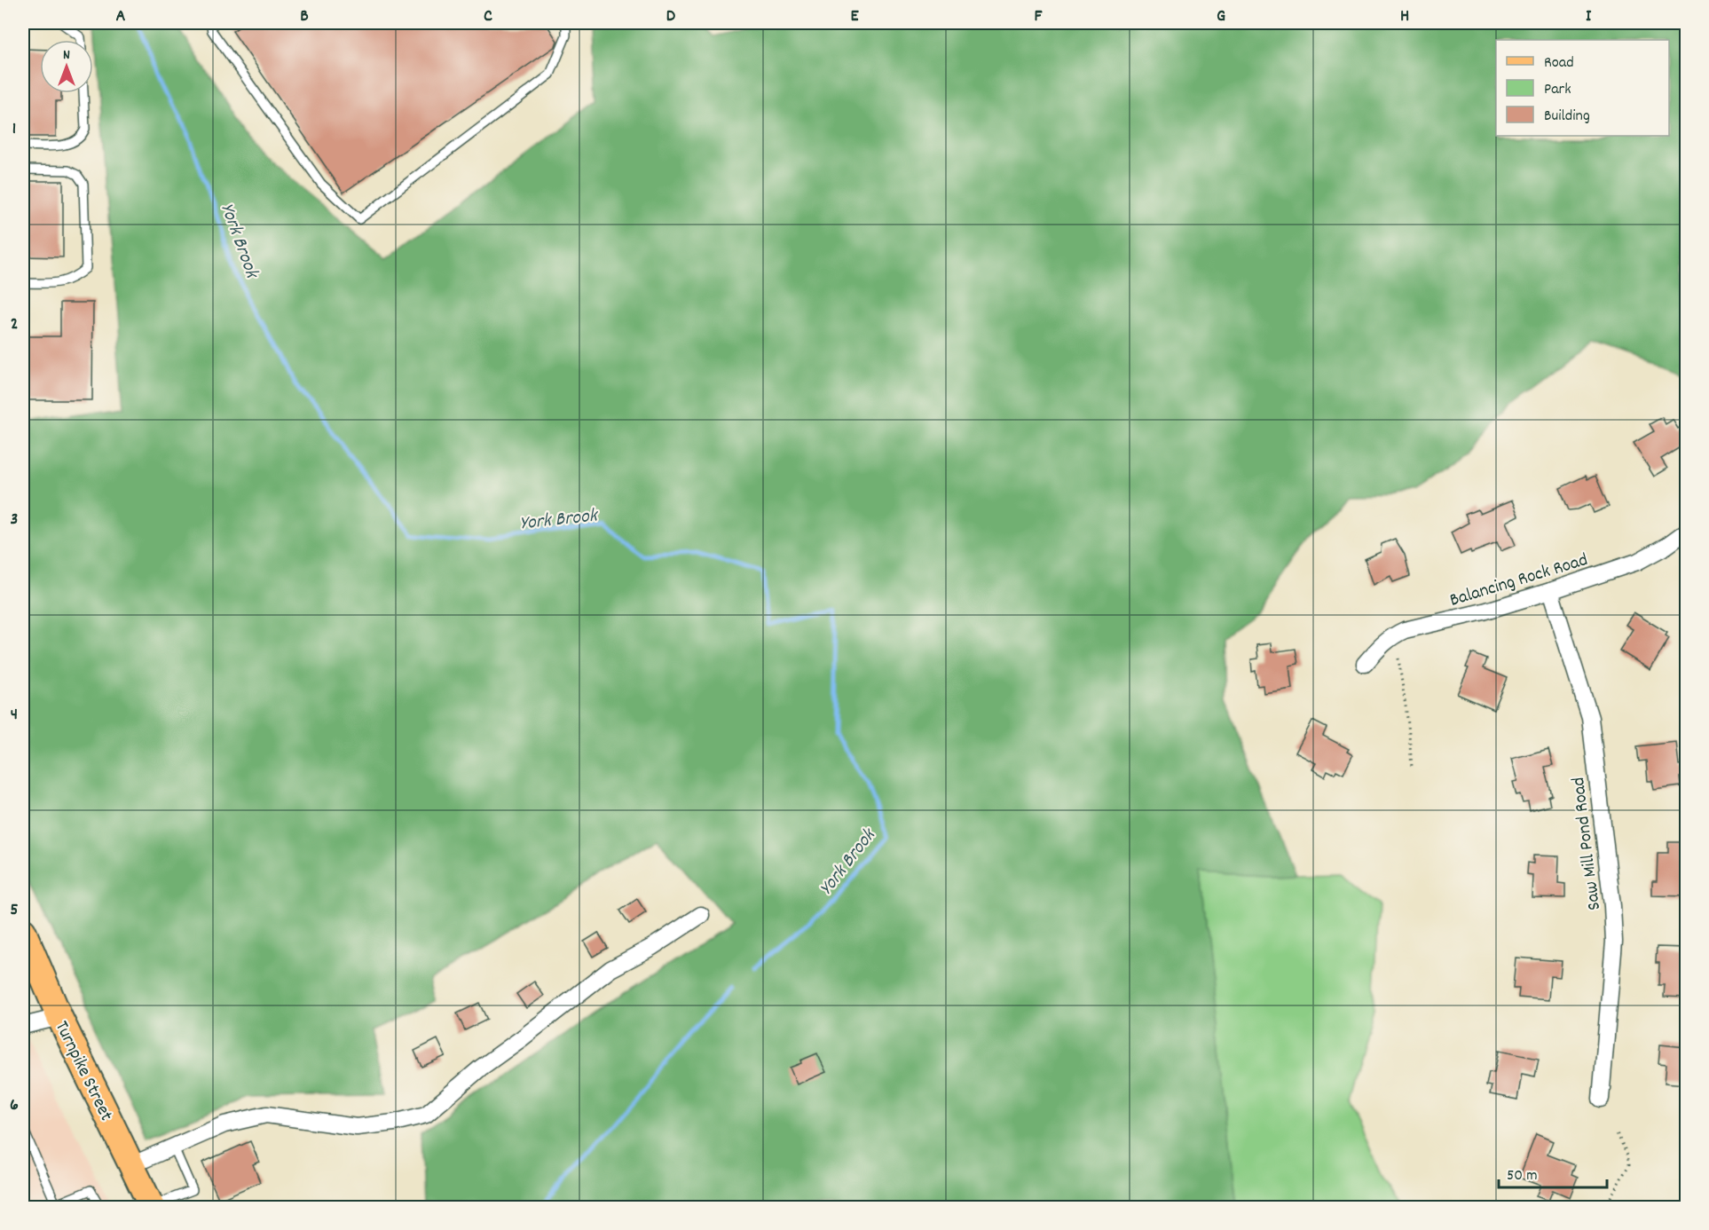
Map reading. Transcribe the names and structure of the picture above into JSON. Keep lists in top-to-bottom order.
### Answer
{
  "streets": {
    "main road": ["Turnpike Street"],
    "street": ["Balancing Rock Road", "Saw Mill Pond Road"]
  },
  "crossings": [
    ["Balancing Rock Road", "Saw Mill Pond Road"]
  ],
  "water": ["York Brook"],
  "legend": ["Road", "Park", "Building"],
  "scale_bar": "50 m",
  "north": "top",
  "grid": {
    "columns": [
      "A",
      "B",
      "C",
      "D",
      "E",
      "F",
      "G",
      "H",
      "I"
    ],
    "rows": [
      "1",
      "2",
      "3",
      "4",
      "5",
      "6"
    ]
  }
}
